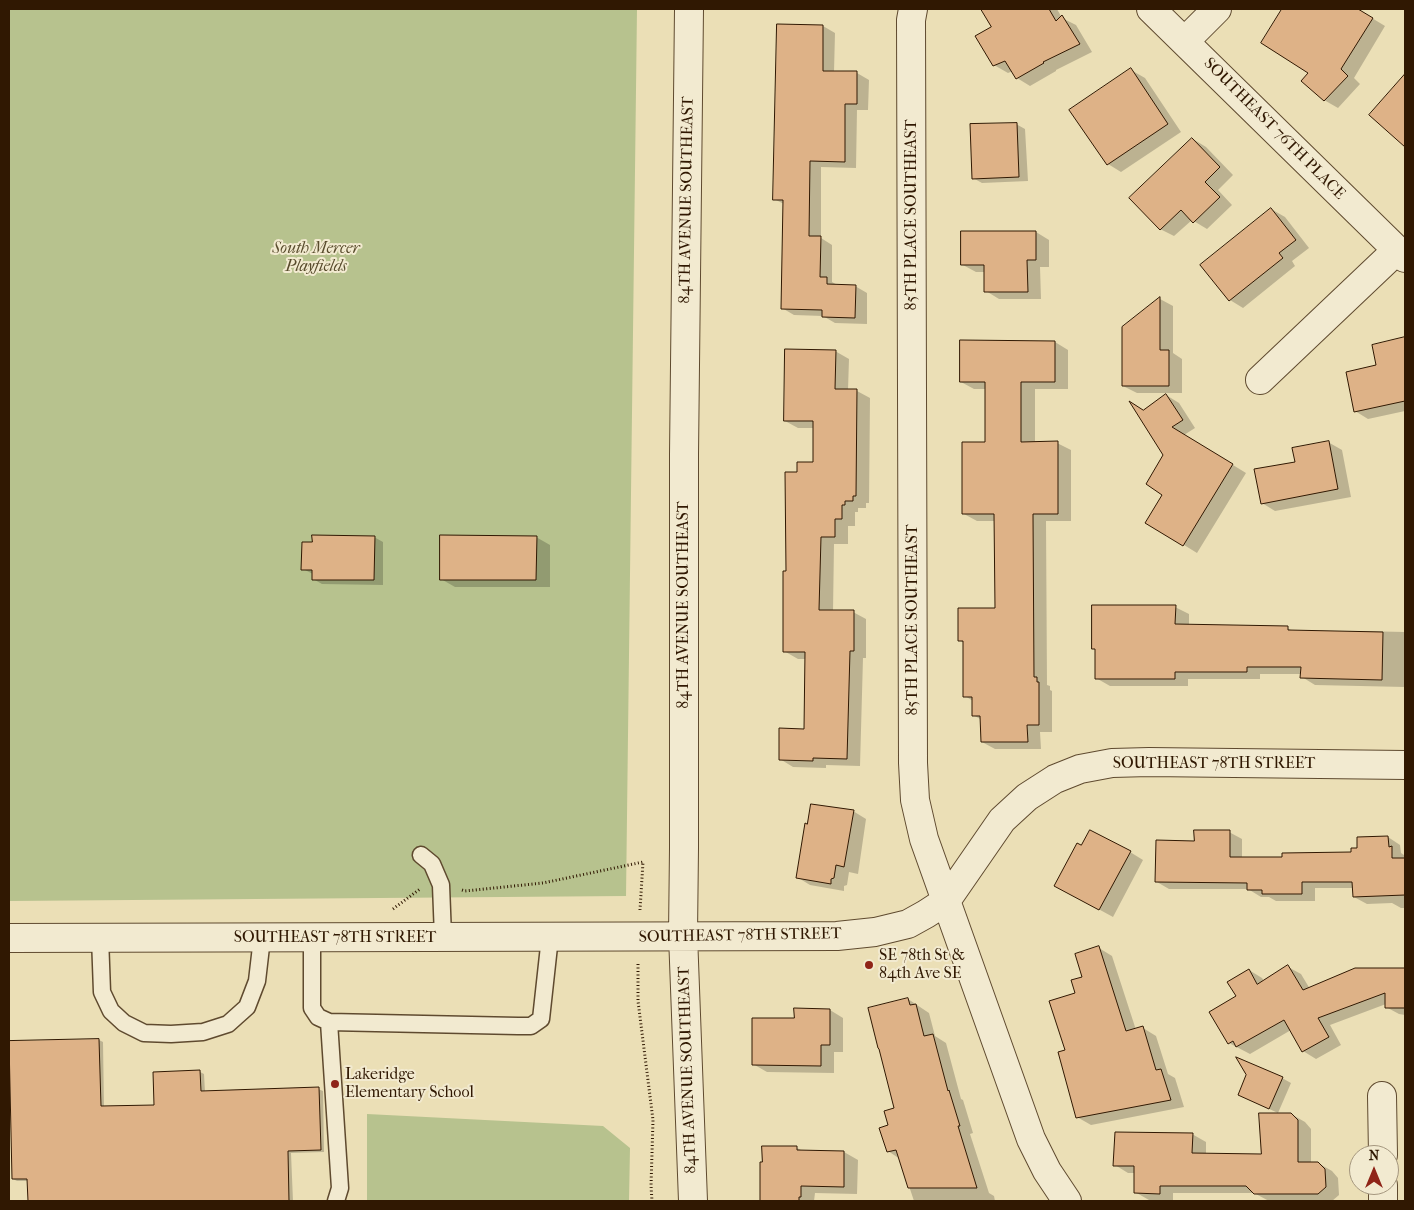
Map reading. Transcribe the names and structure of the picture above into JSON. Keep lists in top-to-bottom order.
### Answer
{
  "streets": {
    "street": [
      "SOUTHEAST 76TH PLACE",
      "84TH AVENUE SOUTHEAST",
      "85TH PLACE SOUTHEAST",
      "SOUTHEAST 78TH STREET"
    ]
  },
  "crossings": [
    ["84TH AVENUE SOUTHEAST", "SOUTHEAST 78TH STREET"],
    ["85TH PLACE SOUTHEAST", "SOUTHEAST 78TH STREET"]
  ],
  "parks": ["South Mercer Playfields"],
  "places": ["SE 78th St & 84th Ave SE", "Lakeridge Elementary School"],
  "north": "top"
}
